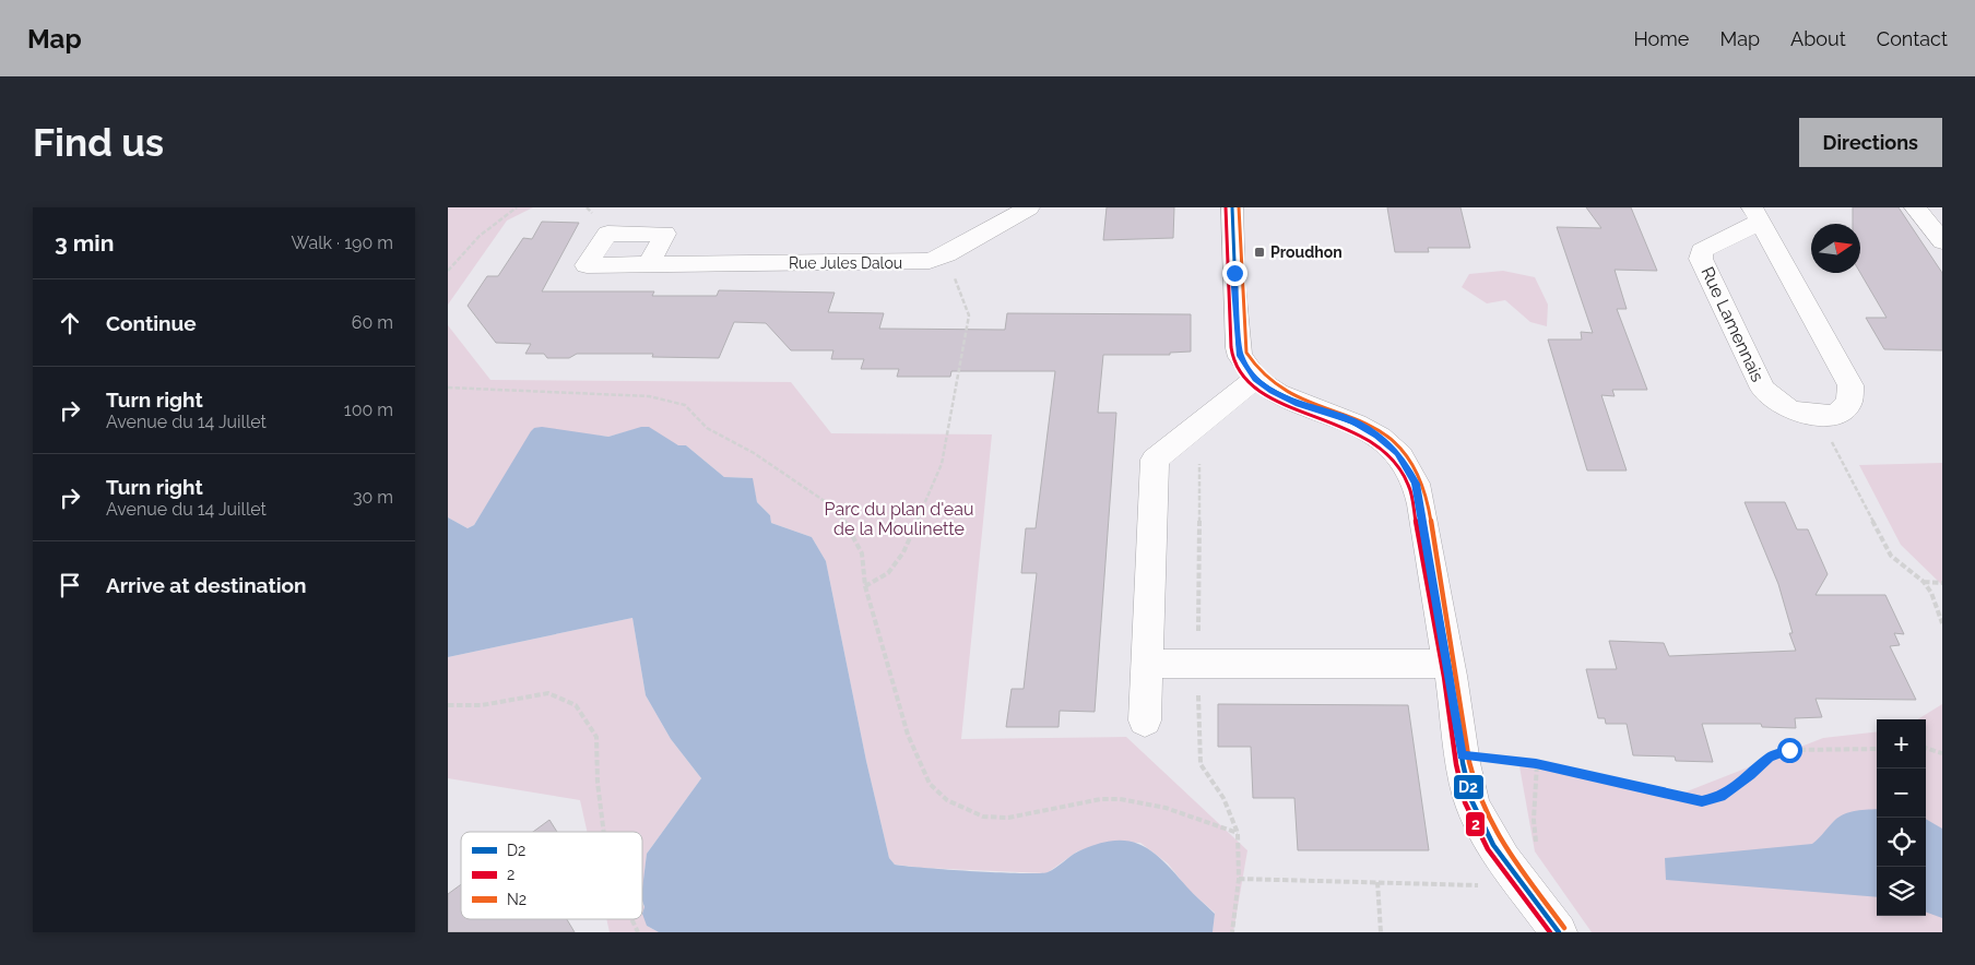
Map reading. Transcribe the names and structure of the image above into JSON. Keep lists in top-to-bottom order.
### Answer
{
  "streets": {
    "street": ["Rue Jules Dalou", "Rue Lamennais"]
  },
  "parks": ["Parc du plan d'eau de la Moulinette"],
  "places": {
    "transit": ["Proudhon"]
  },
  "lines": ["transit line D2", "transit line 2", "transit line N2"],
  "legend": ["D2", "2", "N2"],
  "north": "right",
  "page": {
    "header": "Map",
    "nav": [
      "Home",
      "Map",
      "About",
      "Contact"
    ],
    "buttons": "Directions",
    "title": "Find us",
    "heading": ["3 min", "Walk · 190 m"],
    "list": [
      ["Continue", "60 m"],
      ["Turn right", "Avenue du 14 Juillet", "100 m"],
      ["Turn right", "Avenue du 14 Juillet", "30 m"],
      "Arrive at destination"
    ],
    "map_buttons": ["+", "−"]
  }
}
